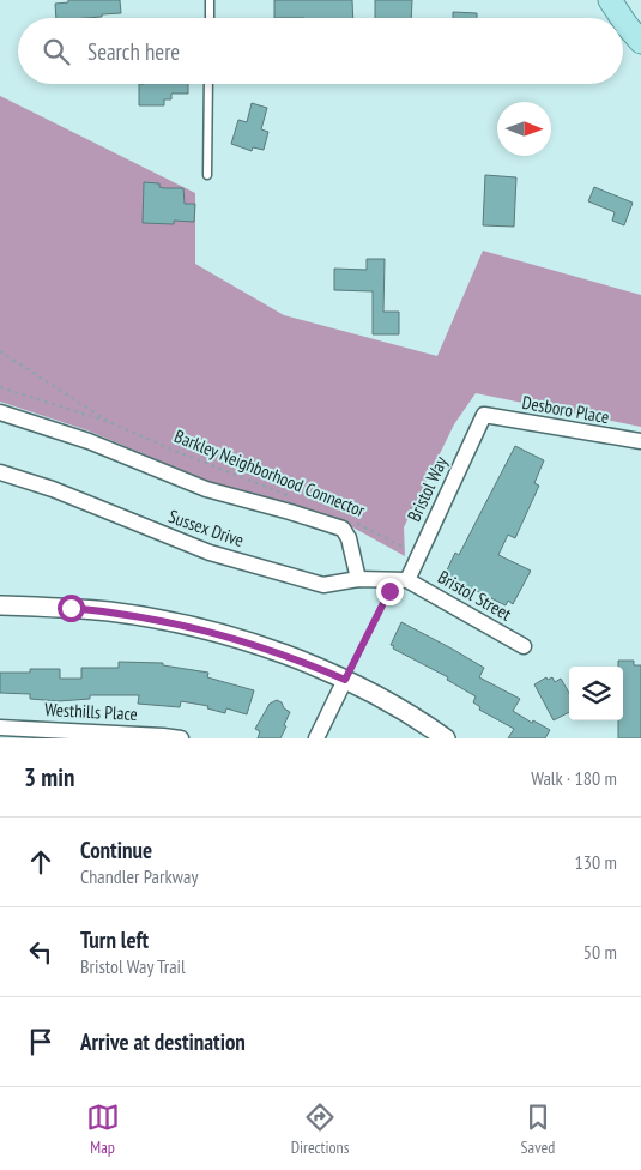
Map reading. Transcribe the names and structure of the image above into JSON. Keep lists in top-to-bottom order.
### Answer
{
  "streets": {
    "street": [
      "Desboro Place",
      "Bristol Way",
      "Sussex Drive",
      "Bristol Street",
      "Westhills Place"
    ],
    "path": ["Barkley Neighborhood Connector"]
  },
  "crossings": [
    ["Desboro Place", "Bristol Way"],
    ["Barkley Neighborhood Connector", "Bristol Way"],
    ["Bristol Way", "Sussex Drive"],
    ["Bristol Way", "Bristol Street"],
    ["Sussex Drive", "Bristol Street"]
  ],
  "north": "right",
  "page": {
    "search": "Search here",
    "heading": ["3 min", "Walk · 180 m"],
    "list": [
      ["Continue", "Chandler Parkway", "130 m"],
      ["Turn left", "Bristol Way Trail", "50 m"],
      "Arrive at destination"
    ],
    "nav": ["Map", "Directions", "Saved"]
  }
}
